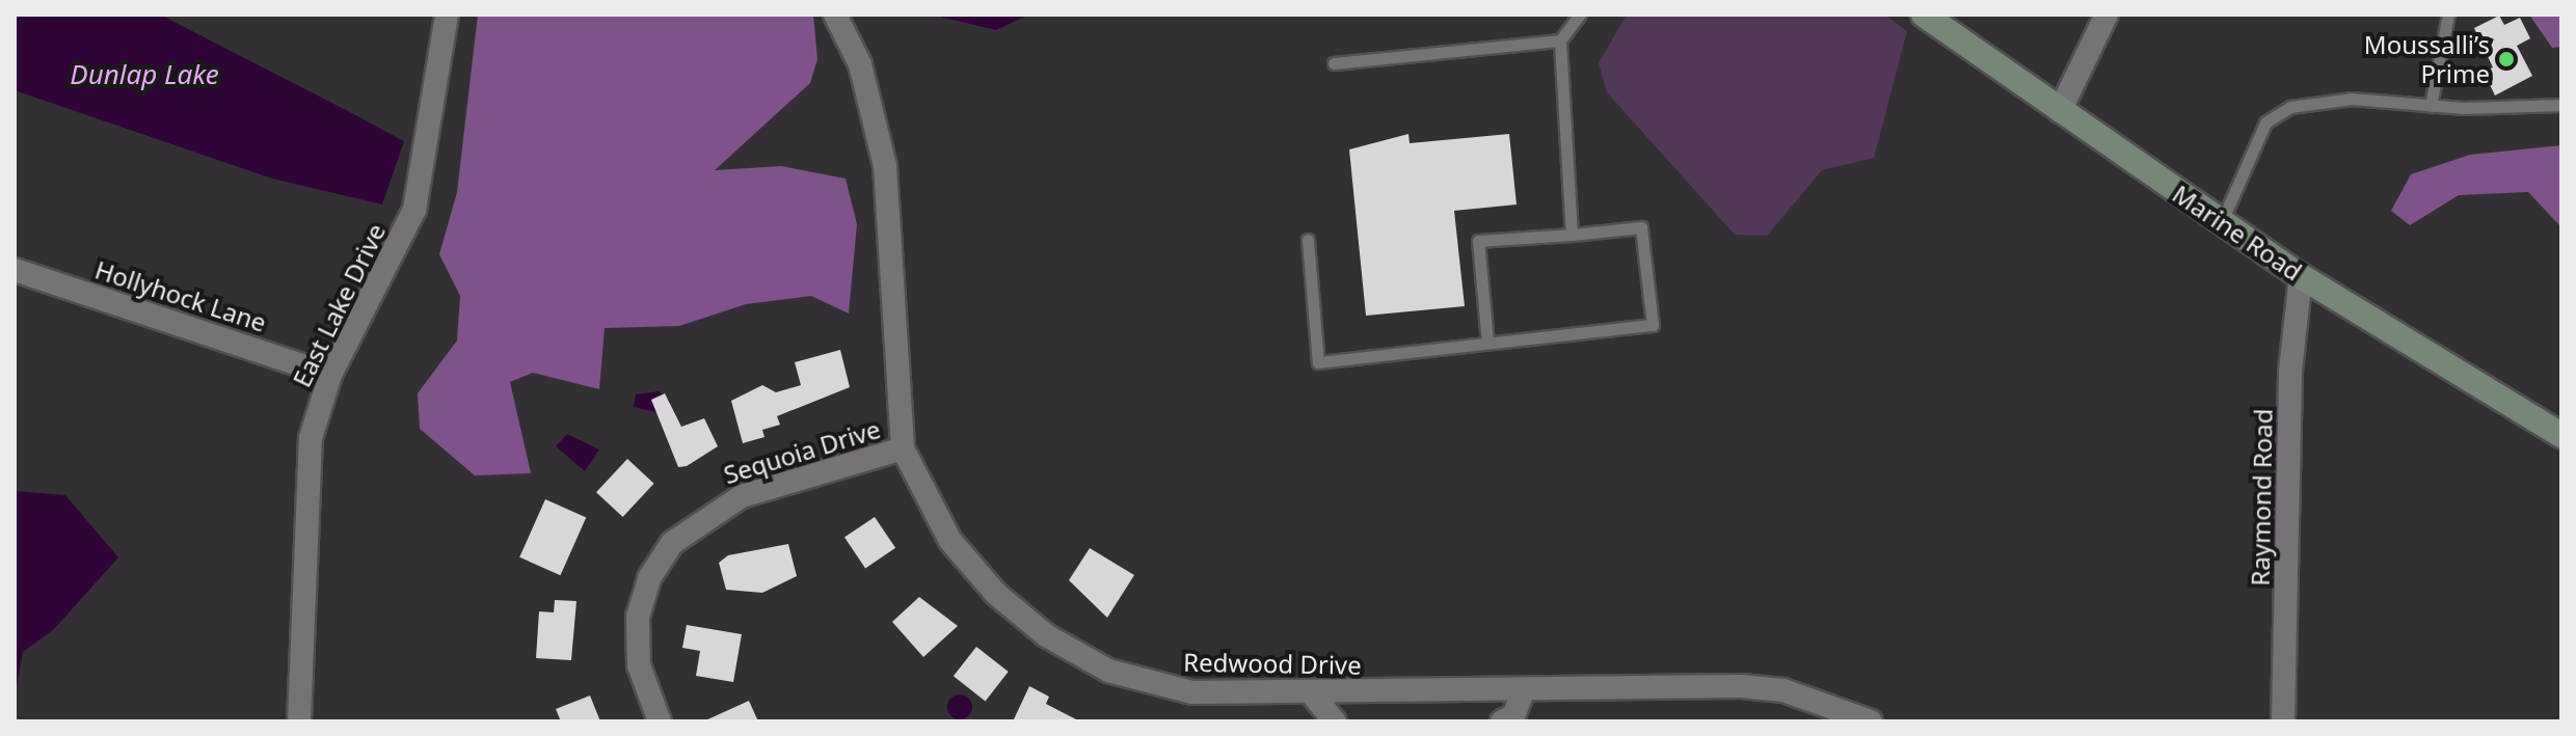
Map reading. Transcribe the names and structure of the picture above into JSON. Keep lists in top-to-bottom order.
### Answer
{
  "streets": {
    "main road": ["Marine Road"],
    "street": [
      "Hollyhock Lane",
      "East Lake Drive",
      "Sequoia Drive",
      "Raymond Road",
      "Redwood Drive"
    ]
  },
  "crossings": [
    ["Marine Road", "Raymond Road"],
    ["Hollyhock Lane", "East Lake Drive"],
    ["Sequoia Drive", "Redwood Drive"]
  ],
  "water": ["Dunlap Lake"],
  "places": ["Moussalli’s Prime"]
}
